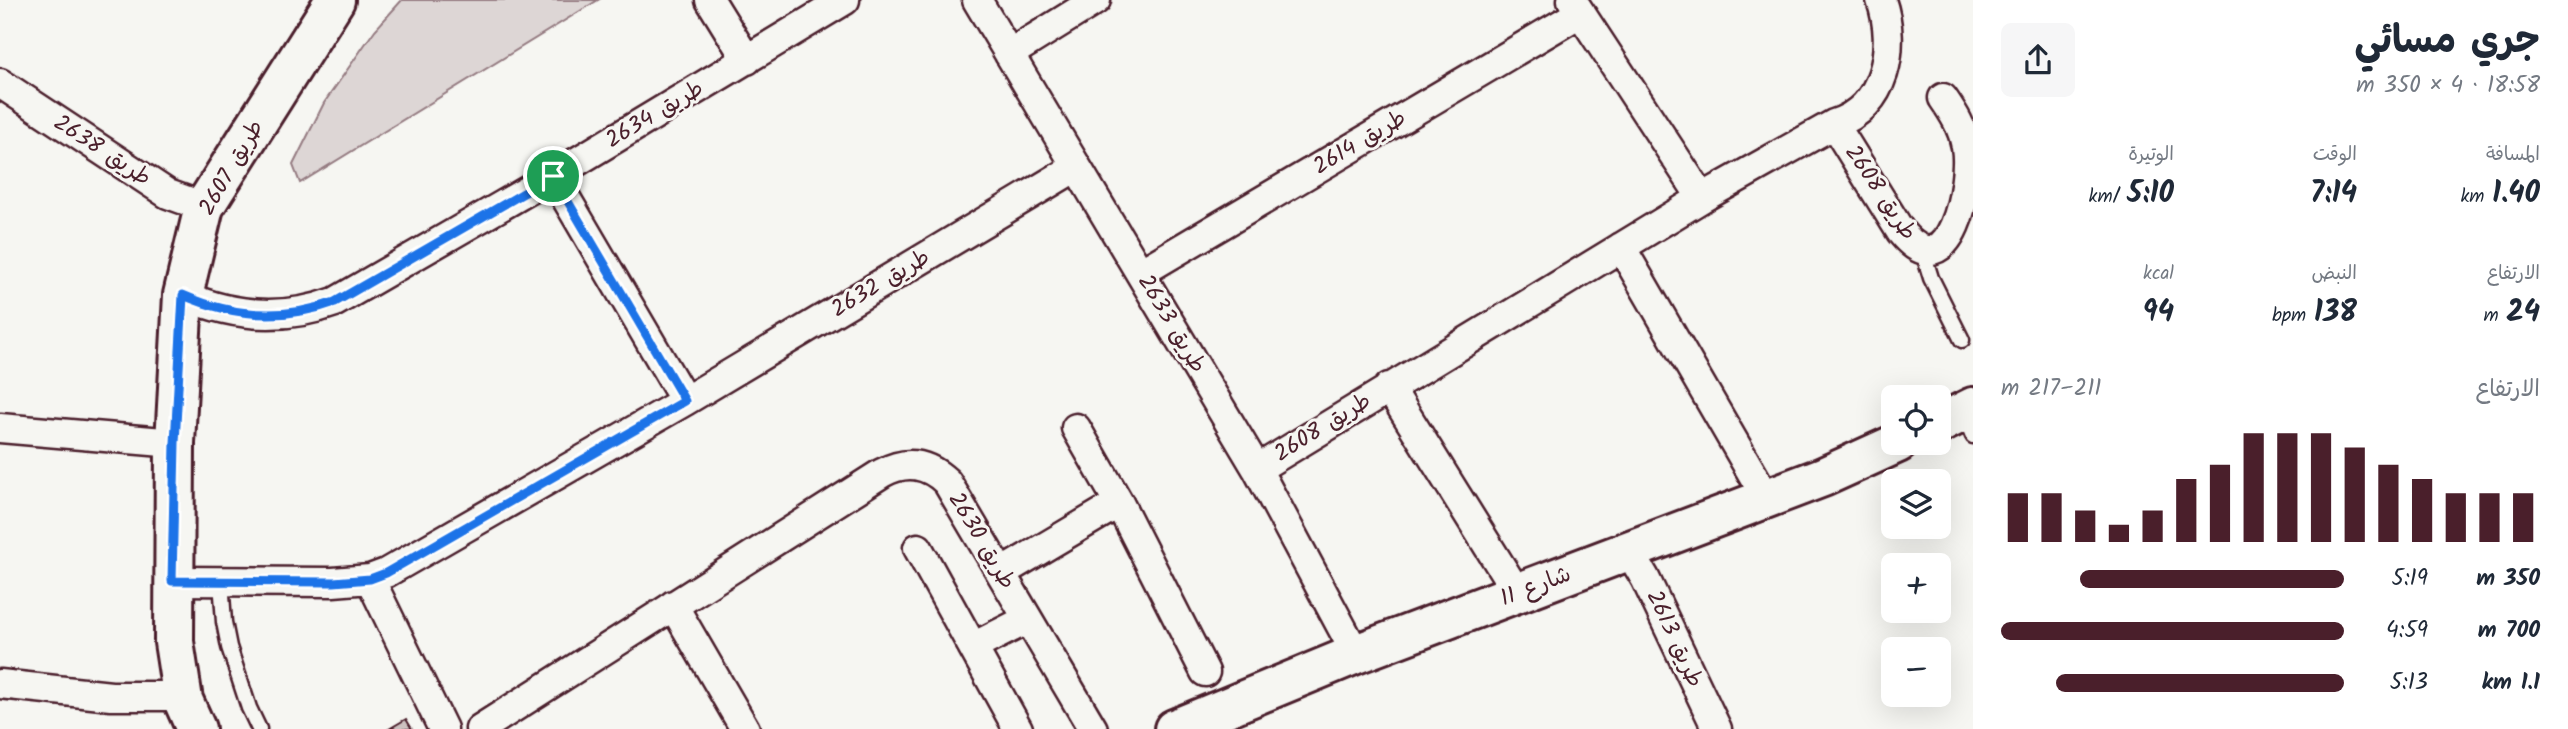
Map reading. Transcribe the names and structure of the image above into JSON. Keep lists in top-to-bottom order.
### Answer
{
  "streets": {
    "main road": ["طريق 2607", "شارع 11"],
    "street": [
      "طريق 2634",
      "طريق 2614",
      "طريق 2638",
      "طريق 2608",
      "طريق 2632",
      "طريق 2633",
      "طريق 2630",
      "طريق 2613"
    ]
  },
  "crossings": [
    ["طريق 2634", "طريق 2607"],
    ["طريق 2614", "طريق 2608"],
    ["طريق 2614", "طريق 2633"],
    ["طريق 2638", "طريق 2607"],
    ["طريق 2607", "طريق 2632"],
    ["طريق 2608", "طريق 2633"],
    ["طريق 2608", "شارع 11"],
    ["طريق 2632", "طريق 2633"],
    ["طريق 2633", "شارع 11"],
    ["شارع 11", "طريق 2613"]
  ],
  "page": {
    "heading": ["جري مسائي", "18:58 · 4 × 350 m"],
    "stats": [
      ["المسافة", "1.40 km"],
      ["الوقت", "7:14"],
      ["الوتيرة", "5:10 /km"],
      ["الارتفاع", "24 m"],
      ["النبض", "138 bpm"],
      ["kcal", "94"]
    ],
    "chart": ["الارتفاع", "211–217 m"],
    "map_buttons": ["+", "−"],
    "list": [
      {
        "name": "350 m",
        "note": "5:19"
      },
      {
        "name": "700 m",
        "note": "4:59"
      },
      {
        "name": "1.1 km",
        "note": "5:13"
      }
    ]
  }
}
